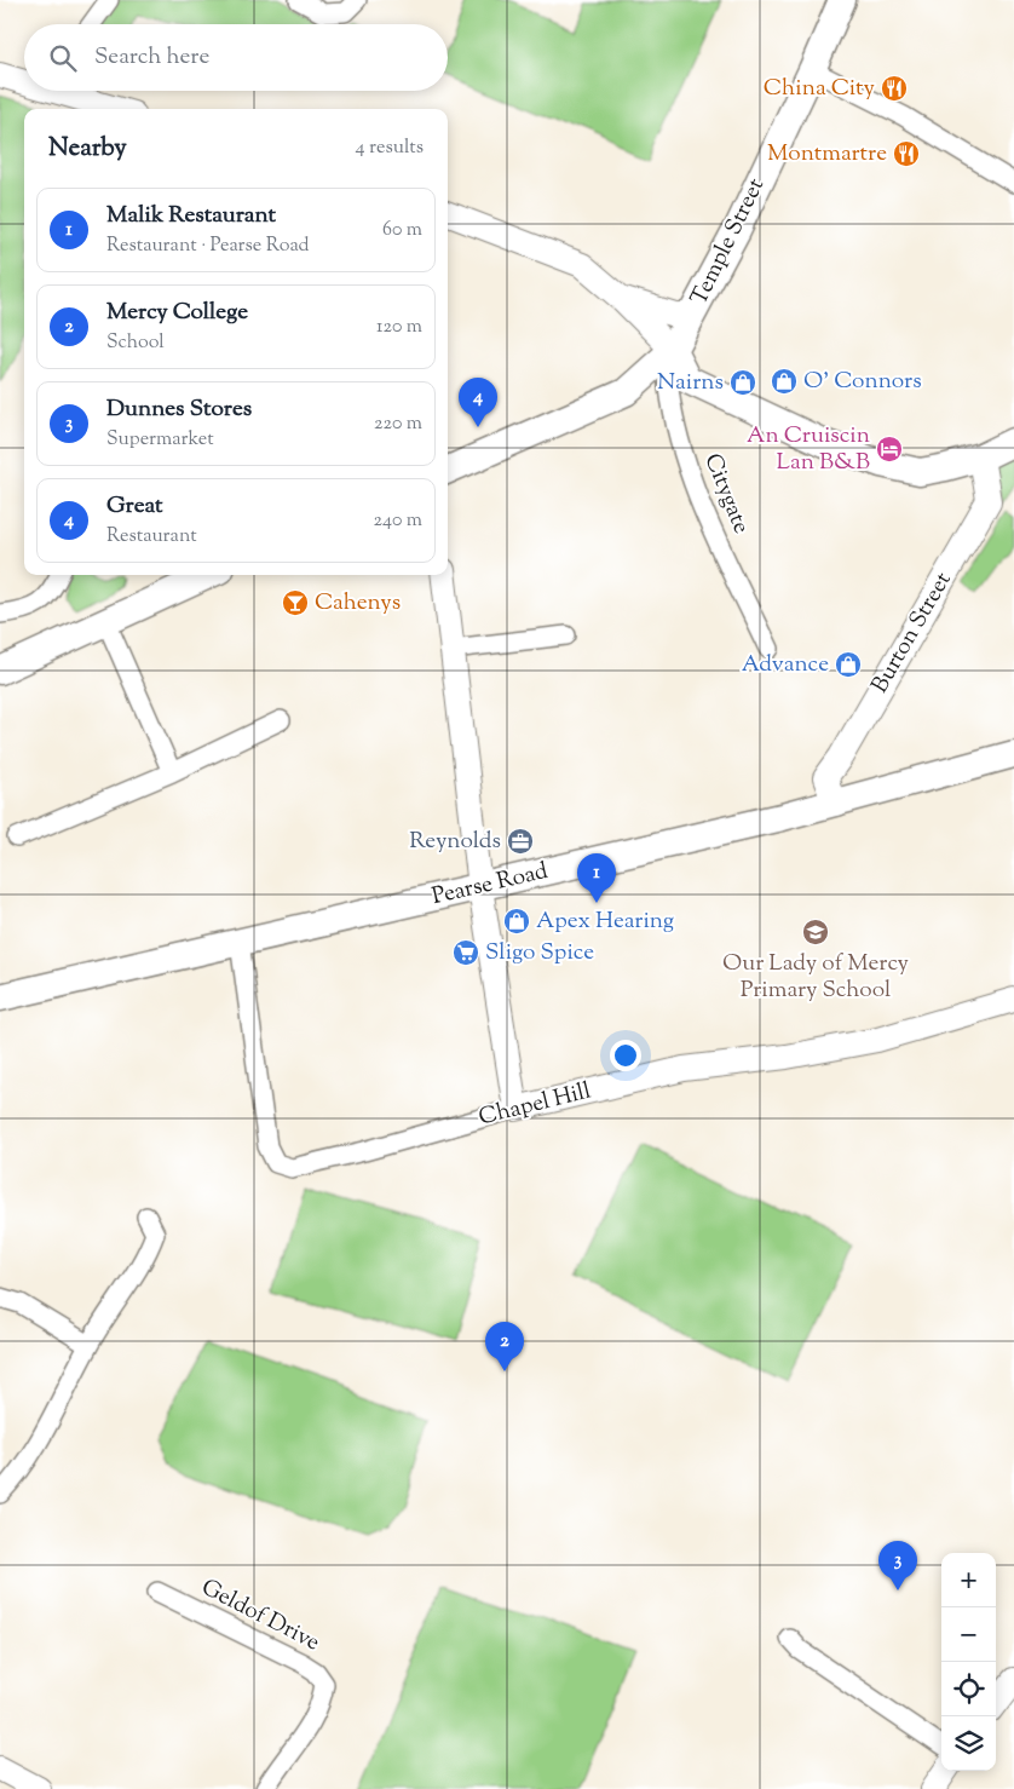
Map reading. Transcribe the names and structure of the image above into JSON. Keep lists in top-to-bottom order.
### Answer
{
  "streets": {
    "main road": ["Temple Street", "Pearse Road"],
    "street": [
      "Citygate",
      "Burton Street",
      "Chapel Hill",
      "Geldof Drive"
    ]
  },
  "crossings": [
    ["Temple Street", "Citygate"],
    ["Burton Street", "Pearse Road"],
    ["Pearse Road", "Chapel Hill"]
  ],
  "places": {
    "restaurant": ["China City", "Montmartre"],
    "shop": [
      "O' Connors",
      "Nairns",
      "Advance",
      "Apex Hearing"
    ],
    "hotel": ["An Cruiscin Lan B&B"],
    "bar": ["Cahenys"],
    "office": ["Reynolds"],
    "school or university": ["Our Lady of Mercy Primary School"],
    "supermarket": ["Sligo Spice"]
  },
  "page": {
    "search": "Search here",
    "heading": ["Nearby", "4 results"],
    "list": [
      {
        "mark": "1",
        "name": "Malik Restaurant",
        "note": "Restaurant · Pearse Road",
        "value": "60 m"
      },
      {
        "mark": "2",
        "name": "Mercy College",
        "note": "School",
        "value": "120 m"
      },
      {
        "mark": "3",
        "name": "Dunnes Stores",
        "note": "Supermarket",
        "value": "220 m"
      },
      {
        "mark": "4",
        "name": "Great",
        "note": "Restaurant",
        "value": "240 m"
      }
    ],
    "pins": [
      "4",
      "1",
      "2",
      "3"
    ],
    "map_buttons": ["+", "−"]
  }
}
